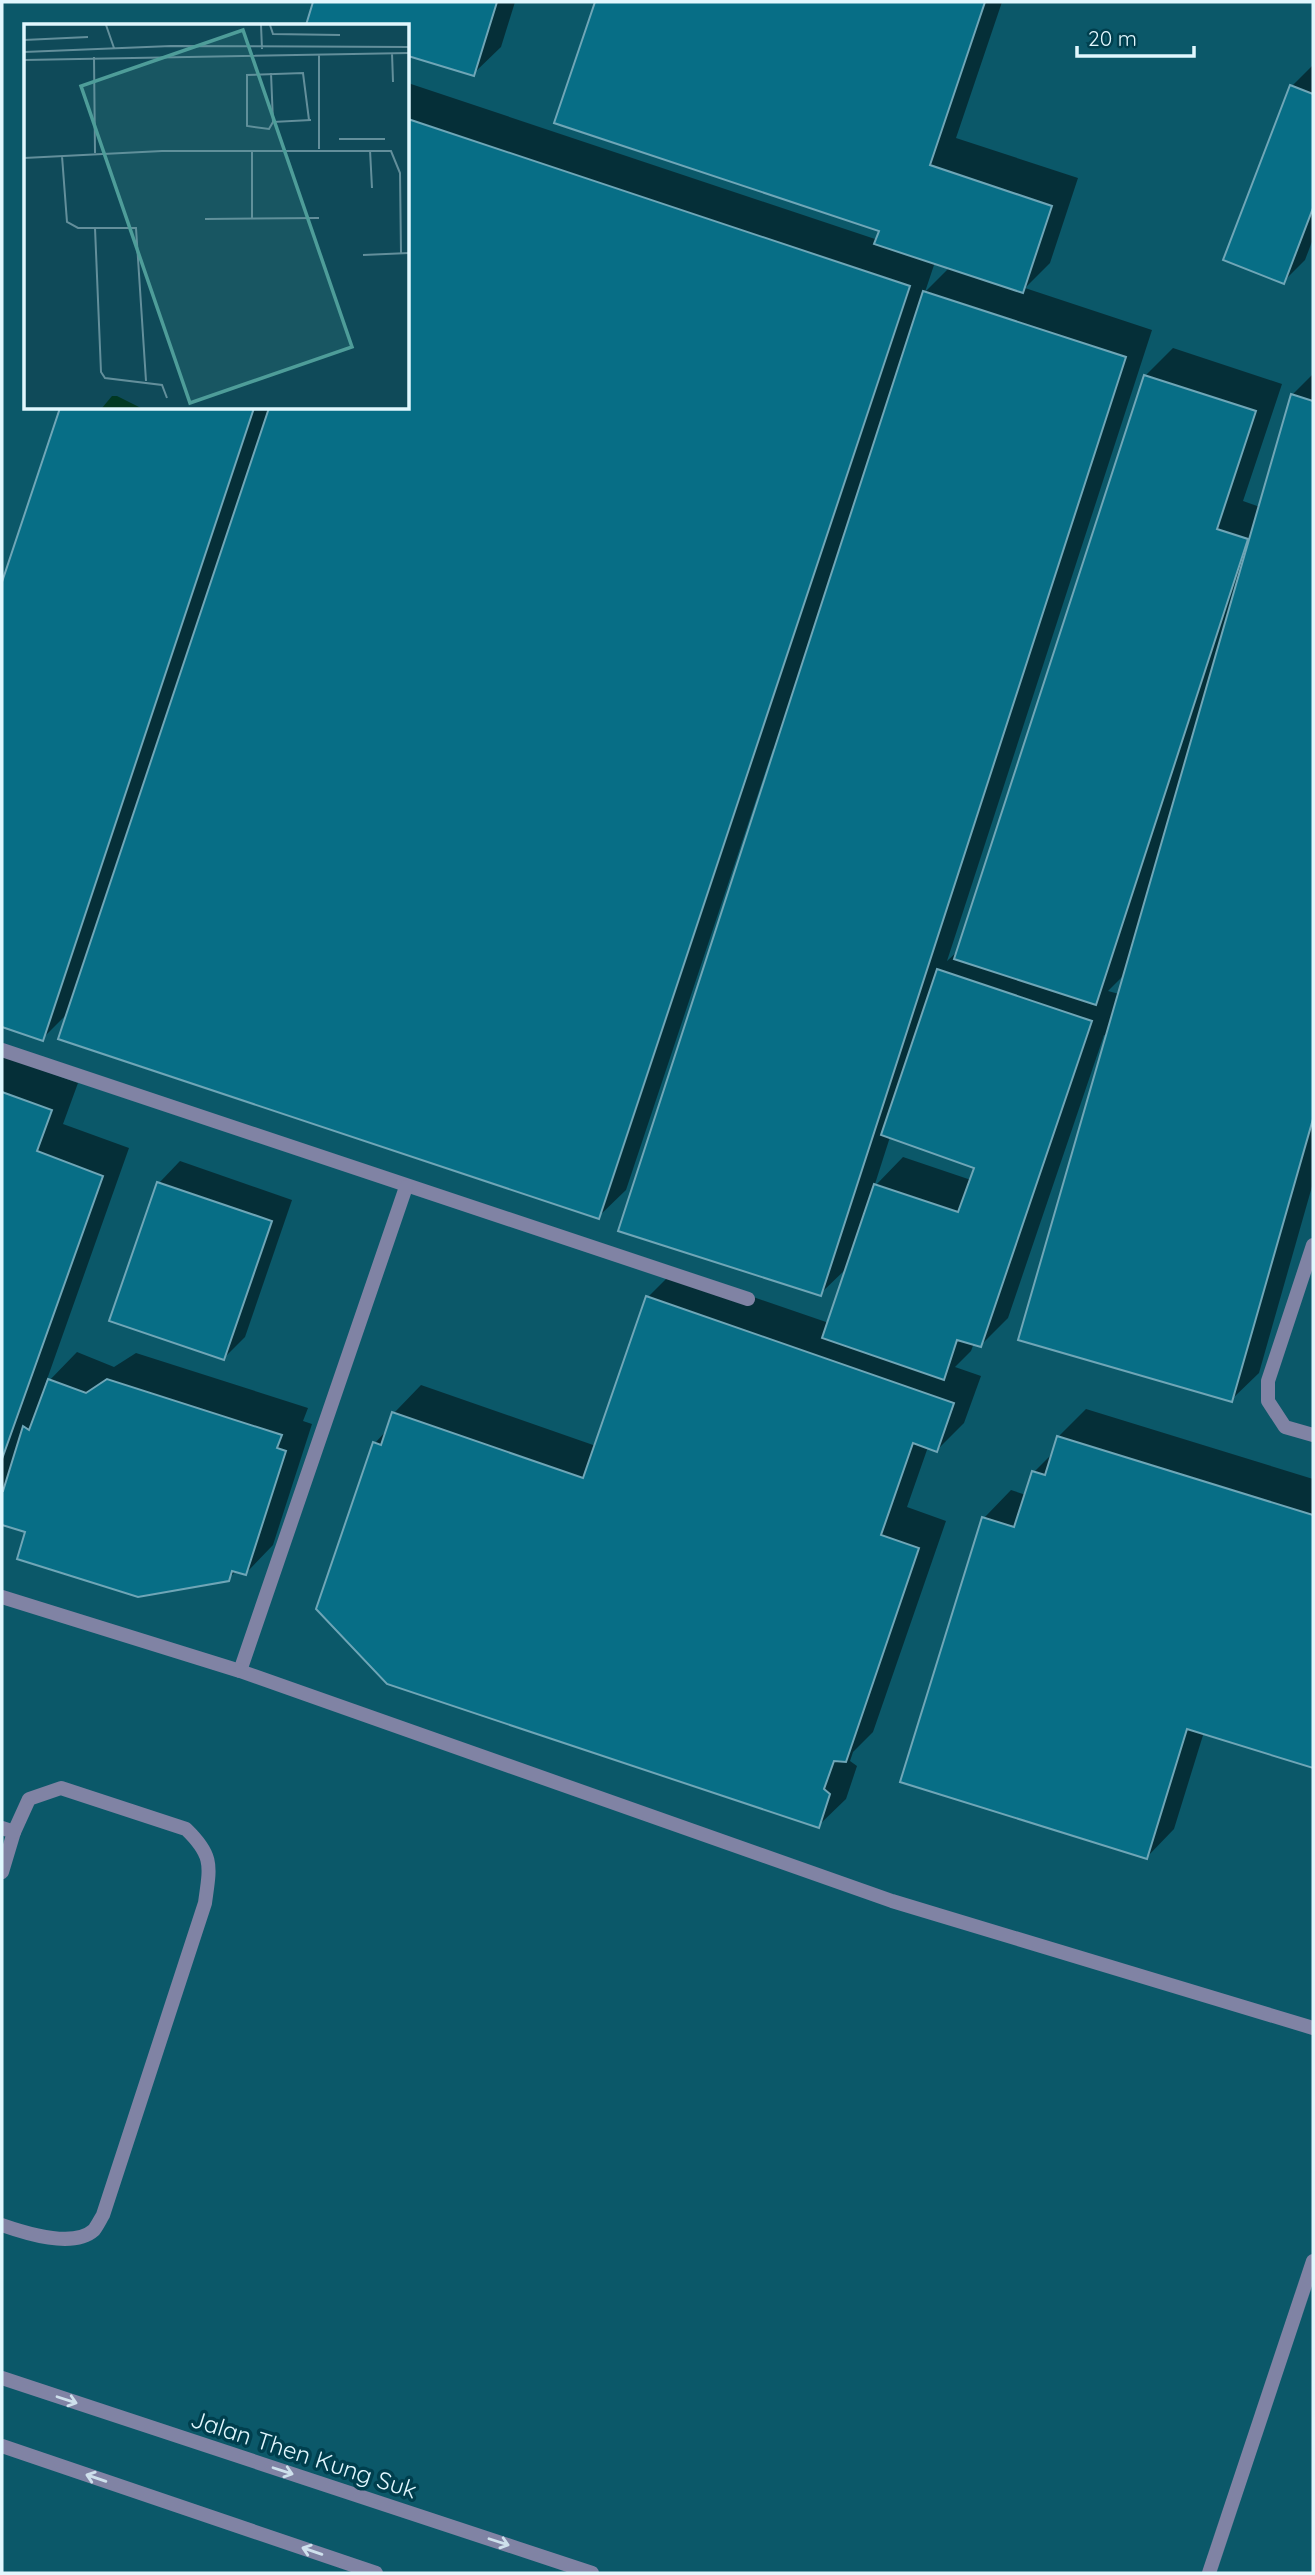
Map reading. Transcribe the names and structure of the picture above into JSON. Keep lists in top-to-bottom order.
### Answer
{
  "streets": {
    "street": ["Jalan Then Kung Suk"]
  },
  "scale_bar": "20 m"
}
